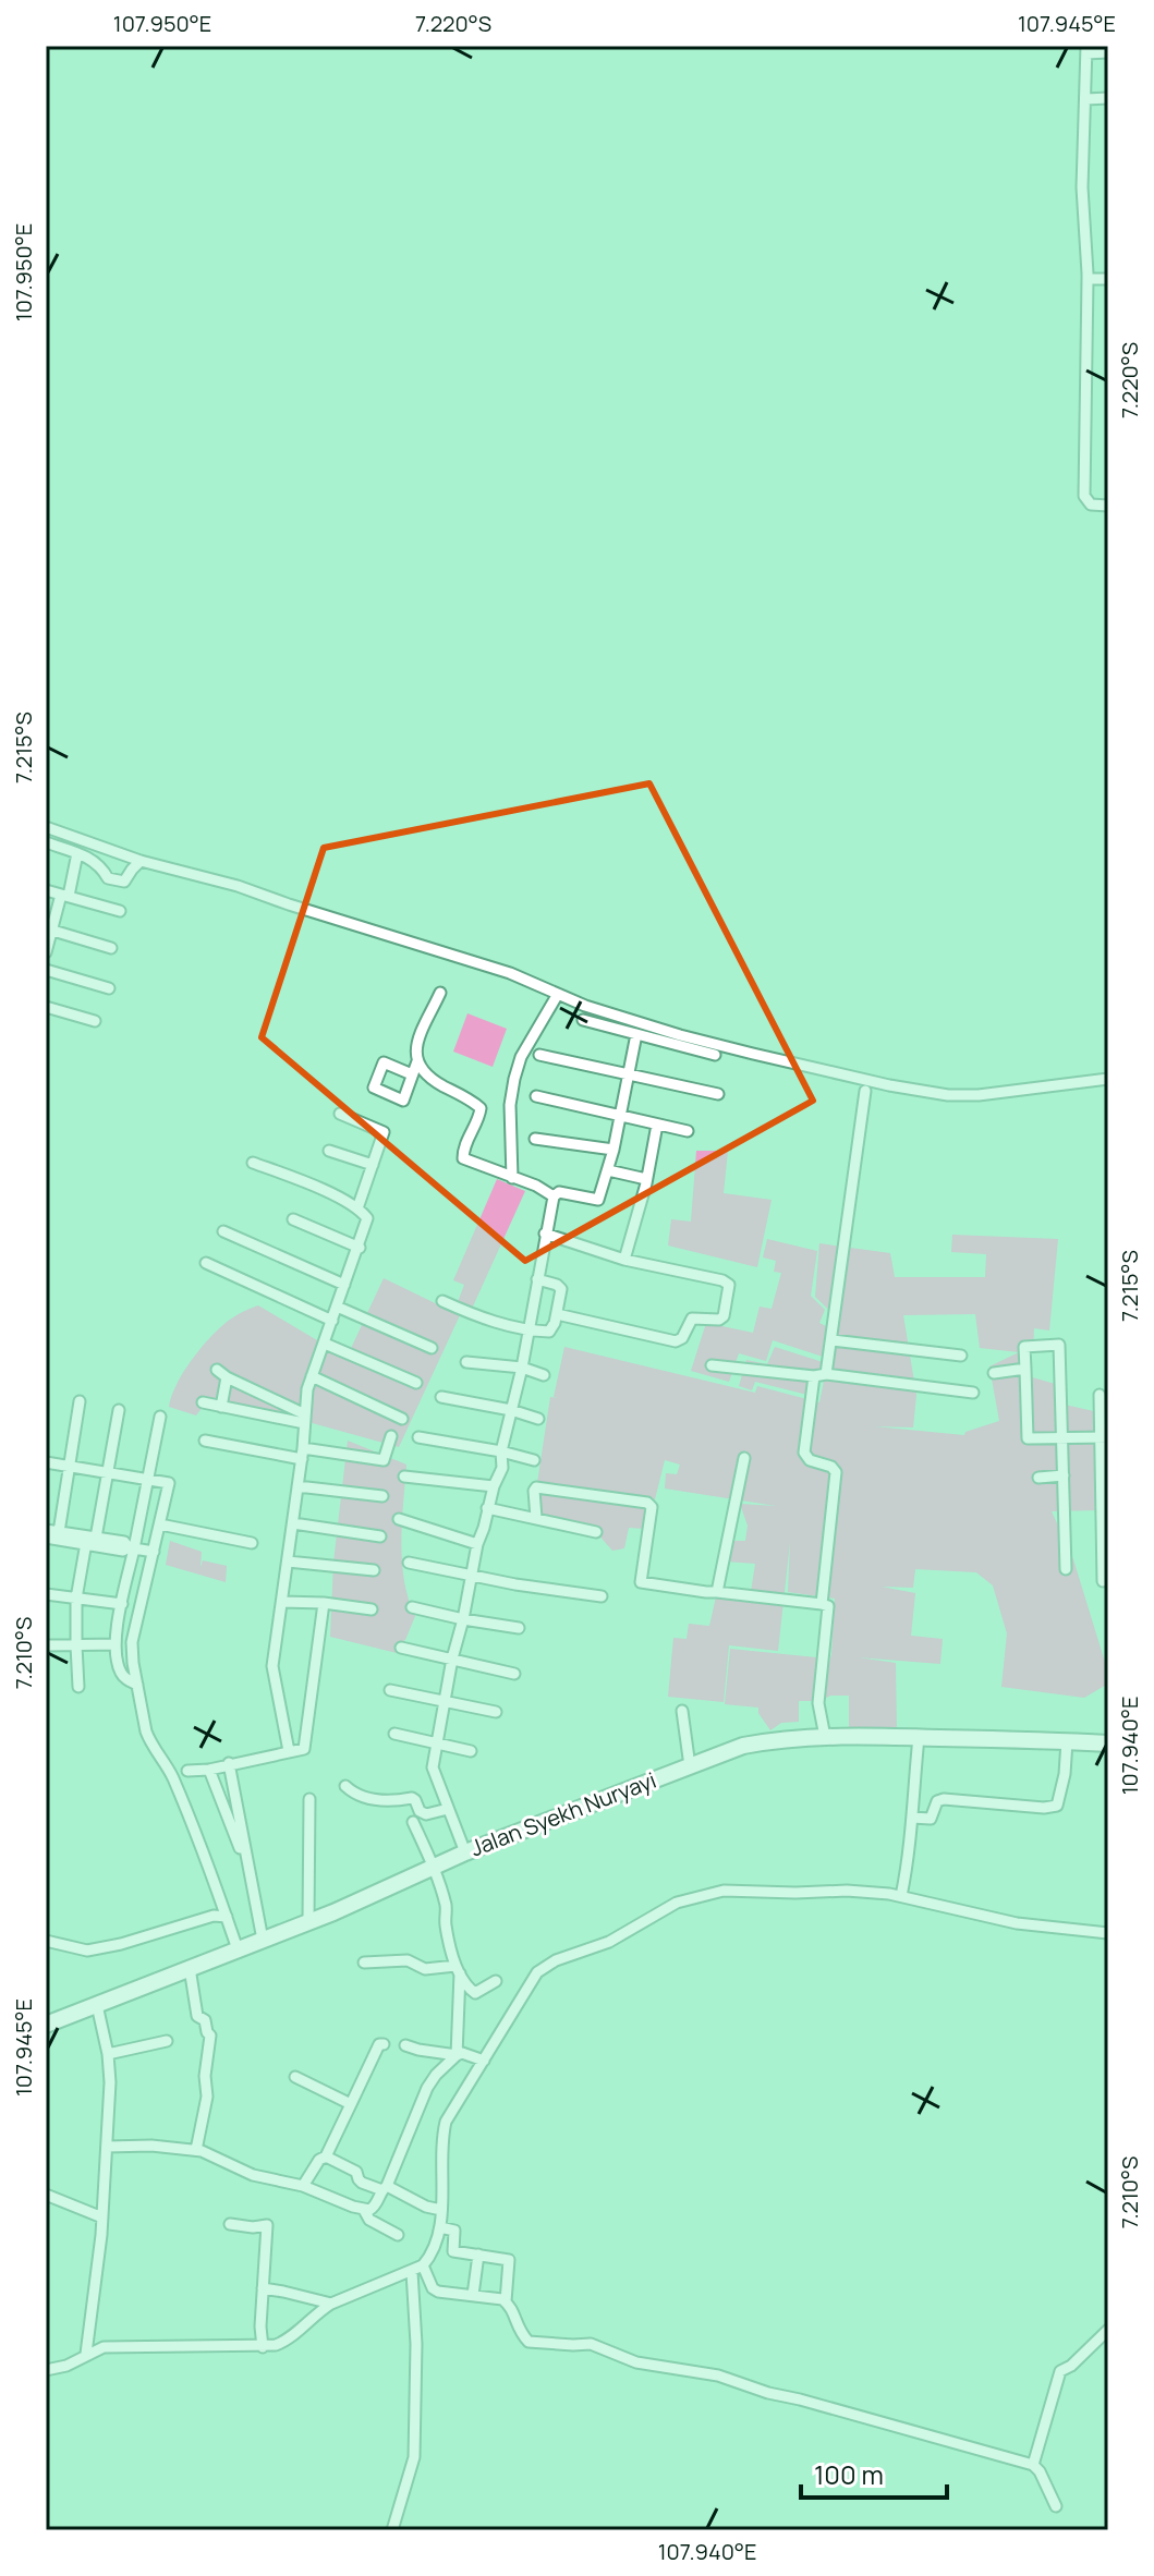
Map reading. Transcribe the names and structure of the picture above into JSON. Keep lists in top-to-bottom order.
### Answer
{
  "streets": {
    "main road": ["Jalan Syekh Nuryayi"]
  },
  "scale_bar": "100 m",
  "coordinates": [
    "107.950°E",
    "7.220°S",
    "107.945°E",
    "7.215°S",
    "7.210°S",
    "107.940°E"
  ]
}
